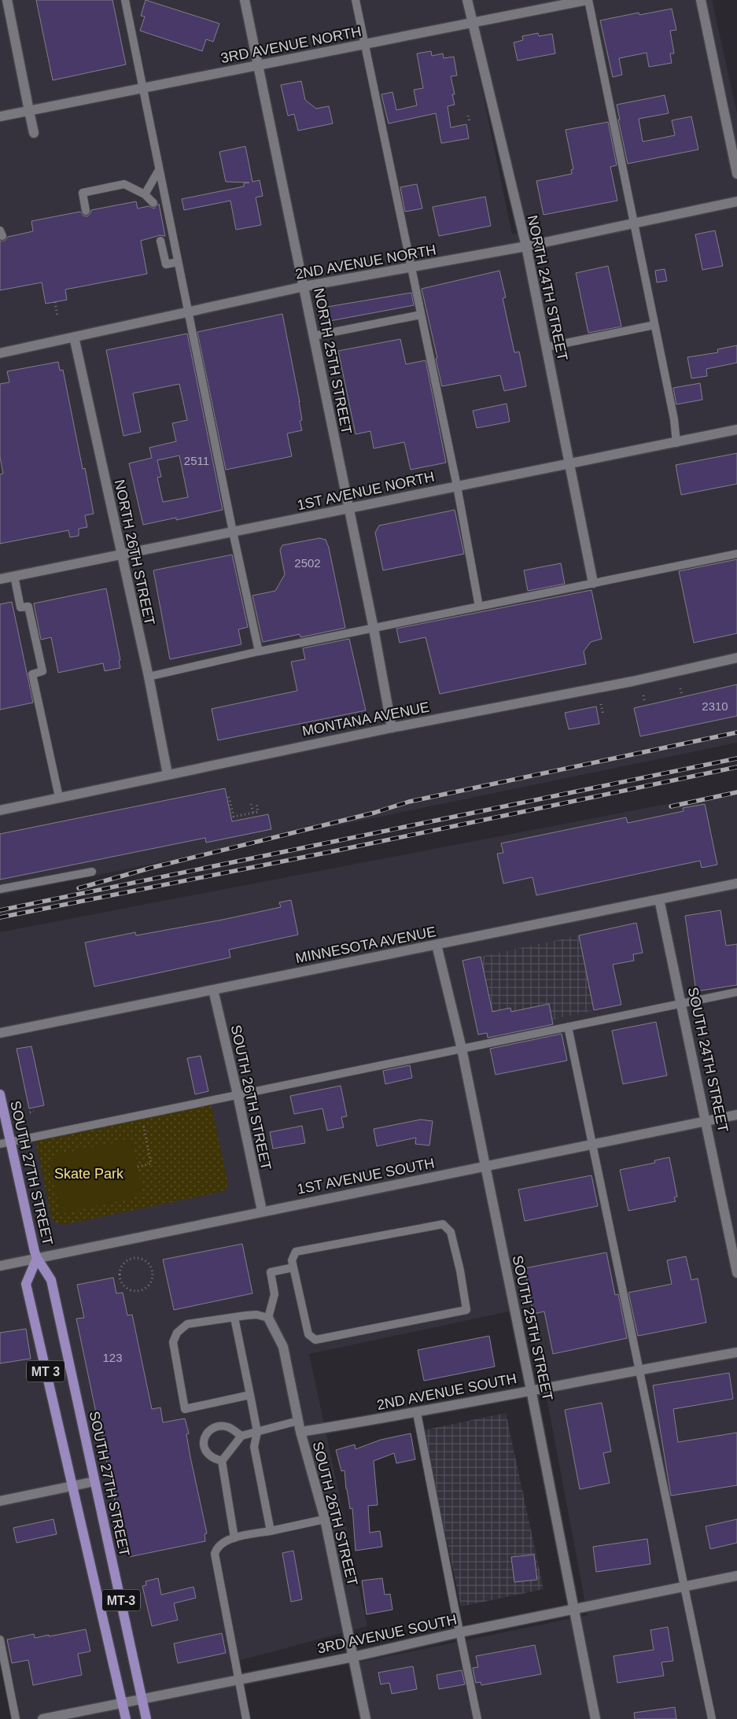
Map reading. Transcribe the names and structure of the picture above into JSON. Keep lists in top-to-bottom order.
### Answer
{
  "streets": {
    "main road": ["SOUTH 27TH STREET", "MT 3", "MT-3"],
    "street": [
      "3RD AVENUE NORTH",
      "2ND AVENUE NORTH",
      "NORTH 24TH STREET",
      "NORTH 25TH STREET",
      "1ST AVENUE NORTH",
      "NORTH 26TH STREET",
      "MONTANA AVENUE",
      "MINNESOTA AVENUE",
      "SOUTH 24TH STREET",
      "SOUTH 26TH STREET",
      "1ST AVENUE SOUTH",
      "SOUTH 25TH STREET",
      "2ND AVENUE SOUTH",
      "3RD AVENUE SOUTH"
    ]
  },
  "crossings": [
    ["3RD AVENUE NORTH", "NORTH 24TH STREET"],
    ["3RD AVENUE NORTH", "NORTH 25TH STREET"],
    ["2ND AVENUE NORTH", "NORTH 24TH STREET"],
    ["2ND AVENUE NORTH", "NORTH 25TH STREET"],
    ["2ND AVENUE NORTH", "NORTH 26TH STREET"],
    ["NORTH 24TH STREET", "1ST AVENUE NORTH"],
    ["NORTH 25TH STREET", "1ST AVENUE NORTH"],
    ["NORTH 25TH STREET", "MONTANA AVENUE"],
    ["1ST AVENUE NORTH", "NORTH 26TH STREET"],
    ["NORTH 26TH STREET", "MONTANA AVENUE"],
    ["MINNESOTA AVENUE", "SOUTH 24TH STREET"],
    ["MINNESOTA AVENUE", "SOUTH 26TH STREET"],
    ["MINNESOTA AVENUE", "SOUTH 25TH STREET"],
    ["SOUTH 24TH STREET", "1ST AVENUE SOUTH"],
    ["SOUTH 26TH STREET", "1ST AVENUE SOUTH"],
    ["SOUTH 26TH STREET", "2ND AVENUE SOUTH"],
    ["SOUTH 26TH STREET", "3RD AVENUE SOUTH"],
    ["SOUTH 27TH STREET", "1ST AVENUE SOUTH"],
    ["SOUTH 27TH STREET", "3RD AVENUE SOUTH"],
    ["1ST AVENUE SOUTH", "SOUTH 25TH STREET"],
    ["SOUTH 25TH STREET", "2ND AVENUE SOUTH"],
    ["SOUTH 25TH STREET", "3RD AVENUE SOUTH"]
  ],
  "parks": ["Skate Park"],
  "house_numbers": [
    "2511",
    "2502",
    "2310",
    "123"
  ]
}
